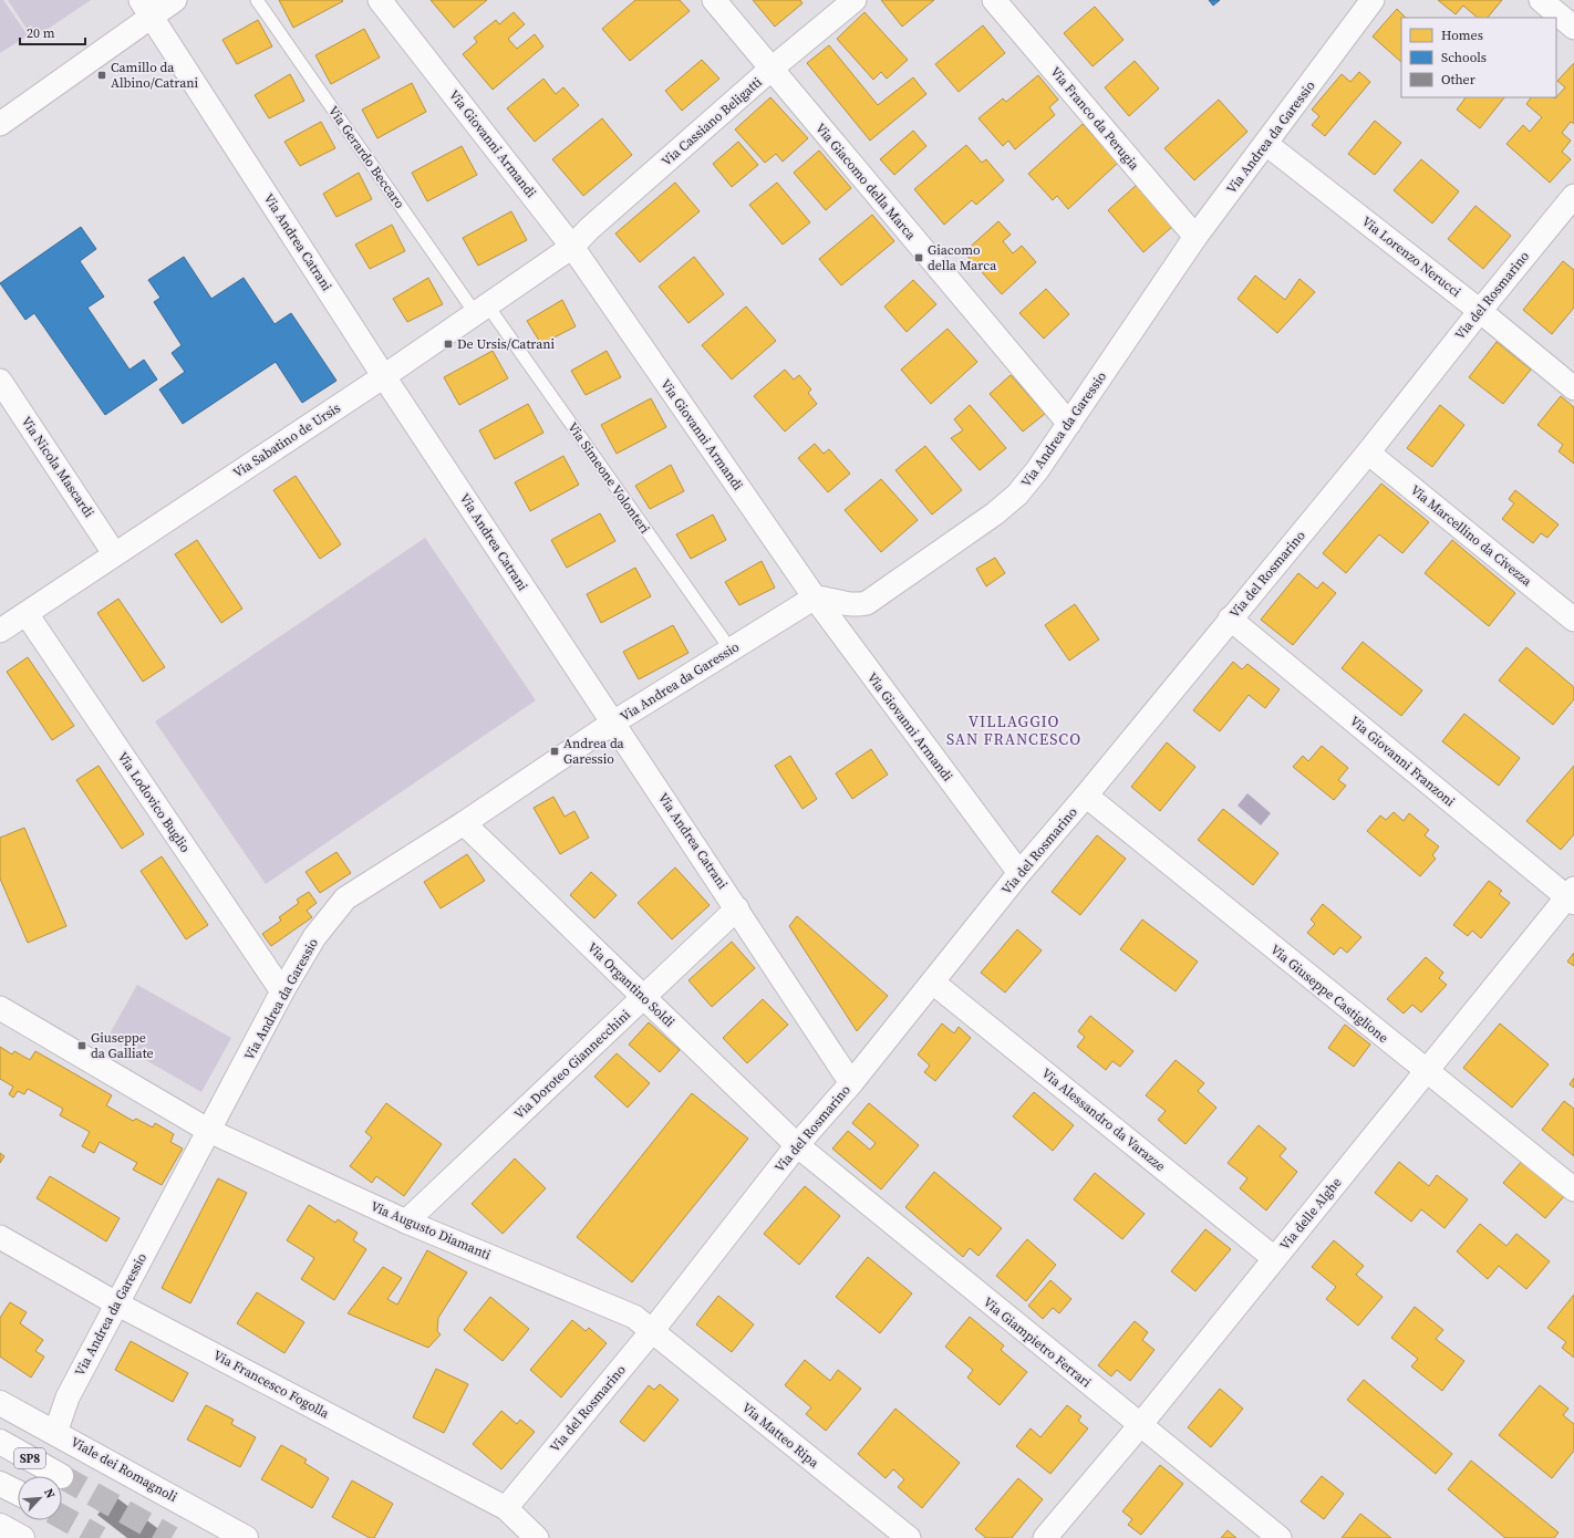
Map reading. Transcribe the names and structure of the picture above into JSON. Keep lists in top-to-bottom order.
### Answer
{
  "streets": {
    "main road": ["SP8", "Viale dei Romagnoli"],
    "street": [
      "Via Franco da Perugia",
      "Via Cassiano Beligatti",
      "Via Andrea da Garessio",
      "Via Giovanni Armandi",
      "Via Giacomo della Marca",
      "Via Andrea Catrani",
      "Via Lorenzo Nerucci",
      "Via del Rosmarino",
      "Via Sabatino de Ursis",
      "Via Nicola Mascardi",
      "Via Marcellino da Civezza",
      "Via Giovanni Franzoni",
      "Via Lodovico Buglio",
      "Via Organtino Soldi",
      "Via Giuseppe Castiglione",
      "Via Doroteo Giannecchini",
      "Via Alessandro da Varazze",
      "Via delle Alghe",
      "Via Augusto Diamanti",
      "Via Giampietro Ferrari",
      "Via Francesco Fogolla",
      "Via Matteo Ripa"
    ],
    "lane": ["Via Gerardo Beccaro", "Via Simeone Volonteri"]
  },
  "crossings": [
    ["Via Franco da Perugia", "Via Andrea da Garessio"],
    ["Via Cassiano Beligatti", "Via Giovanni Armandi"],
    ["Via Cassiano Beligatti", "Via Giacomo della Marca"],
    ["Via Cassiano Beligatti", "Via Sabatino de Ursis"],
    ["Via Andrea da Garessio", "Via Giovanni Armandi"],
    ["Via Andrea da Garessio", "Via Giacomo della Marca"],
    ["Via Andrea da Garessio", "Via Andrea Catrani"],
    ["Via Andrea da Garessio", "Via Lorenzo Nerucci"],
    ["Via Andrea da Garessio", "Via Simeone Volonteri"],
    ["Via Andrea da Garessio", "Via Lodovico Buglio"],
    ["Via Andrea da Garessio", "Via Organtino Soldi"],
    ["Via Andrea da Garessio", "Via Augusto Diamanti"],
    ["Via Andrea da Garessio", "Via Francesco Fogolla"],
    ["Via Andrea da Garessio", "Viale dei Romagnoli"],
    ["Via Giovanni Armandi", "Via del Rosmarino"],
    ["Via Giovanni Armandi", "Via Sabatino de Ursis"],
    ["Via Gerardo Beccaro", "Via Sabatino de Ursis"],
    ["Via Gerardo Beccaro", "Via Simeone Volonteri"],
    ["Via Andrea Catrani", "Via del Rosmarino"],
    ["Via Andrea Catrani", "Via Sabatino de Ursis"],
    ["Via Andrea Catrani", "Via Doroteo Giannecchini"],
    ["Via Lorenzo Nerucci", "Via del Rosmarino"],
    ["Via del Rosmarino", "Via Marcellino da Civezza"],
    ["Via del Rosmarino", "Via Giovanni Franzoni"],
    ["Via del Rosmarino", "Via Organtino Soldi"],
    ["Via del Rosmarino", "Via Giuseppe Castiglione"],
    ["Via del Rosmarino", "Via Alessandro da Varazze"],
    ["Via del Rosmarino", "Via Augusto Diamanti"],
    ["Via del Rosmarino", "Via Giampietro Ferrari"],
    ["Via del Rosmarino", "Via Francesco Fogolla"],
    ["Via del Rosmarino", "Via Matteo Ripa"],
    ["Via Sabatino de Ursis", "Via Nicola Mascardi"],
    ["Via Sabatino de Ursis", "Via Simeone Volonteri"],
    ["Via Sabatino de Ursis", "Via Lodovico Buglio"],
    ["Via Giovanni Franzoni", "Via delle Alghe"],
    ["Via Organtino Soldi", "Via Doroteo Giannecchini"],
    ["Via Organtino Soldi", "Via Giampietro Ferrari"],
    ["Via Giuseppe Castiglione", "Via delle Alghe"],
    ["Via Doroteo Giannecchini", "Via Augusto Diamanti"],
    ["Via Alessandro da Varazze", "Via delle Alghe"],
    ["Via delle Alghe", "Via Giampietro Ferrari"],
    ["Via Augusto Diamanti", "Via Matteo Ripa"]
  ],
  "districts": ["VILLAGGIO SAN FRANCESCO"],
  "places": {
    "transit": [
      "Camillo da Albino/Catrani",
      "Giacomo della Marca",
      "De Ursis/Catrani",
      "Andrea da Garessio",
      "Giuseppe da Galliate"
    ]
  },
  "legend": ["Homes", "Schools", "Other"],
  "scale_bar": "20 m",
  "north": "top right"
}
